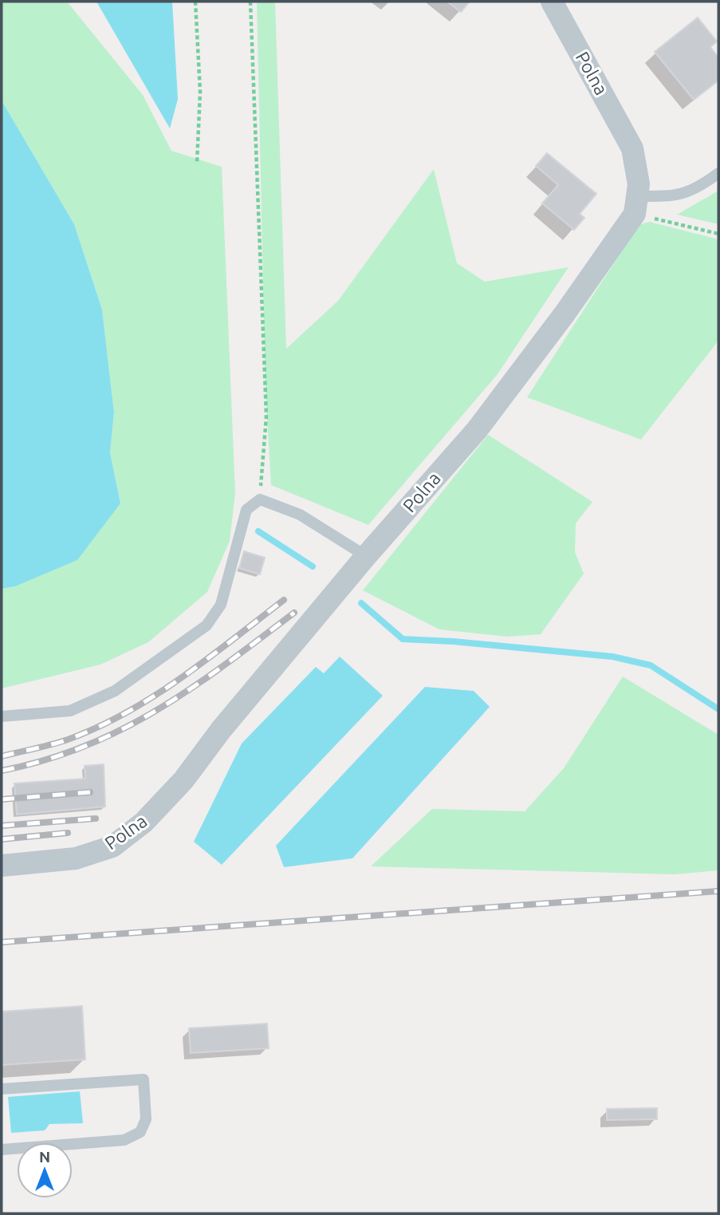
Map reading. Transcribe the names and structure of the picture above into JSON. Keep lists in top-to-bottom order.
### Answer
{
  "streets": {
    "street": ["Polna"]
  },
  "north": "top"
}
